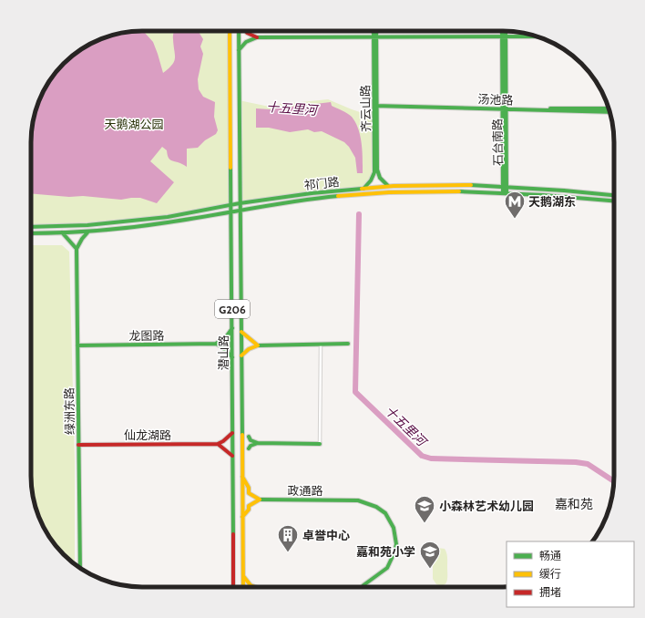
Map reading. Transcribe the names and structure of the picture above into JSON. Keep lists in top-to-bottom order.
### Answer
{
  "streets": {
    "street": [
      "汤池路",
      "齐云山路",
      "石台南路",
      "祁门路",
      "G206",
      "龙图路",
      "潜山路",
      "绿洲东路",
      "仙龙湖路",
      "政通路"
    ]
  },
  "crossings": [
    ["汤池路", "齐云山路"],
    ["汤池路", "石台南路"],
    ["齐云山路", "祁门路"],
    ["石台南路", "祁门路"],
    ["祁门路", "潜山路"],
    ["龙图路", "绿洲东路"],
    ["绿洲东路", "仙龙湖路"]
  ],
  "districts": ["嘉和苑"],
  "water": ["十五里河"],
  "parks": ["天鹅湖公园"],
  "places": {
    "metro station": ["天鹅湖东"],
    "school or university": ["小森林艺术幼儿园", "嘉和苑小学"],
    "building": ["卓誉中心"]
  },
  "legend": ["畅通", "缓行", "拥堵"]
}
